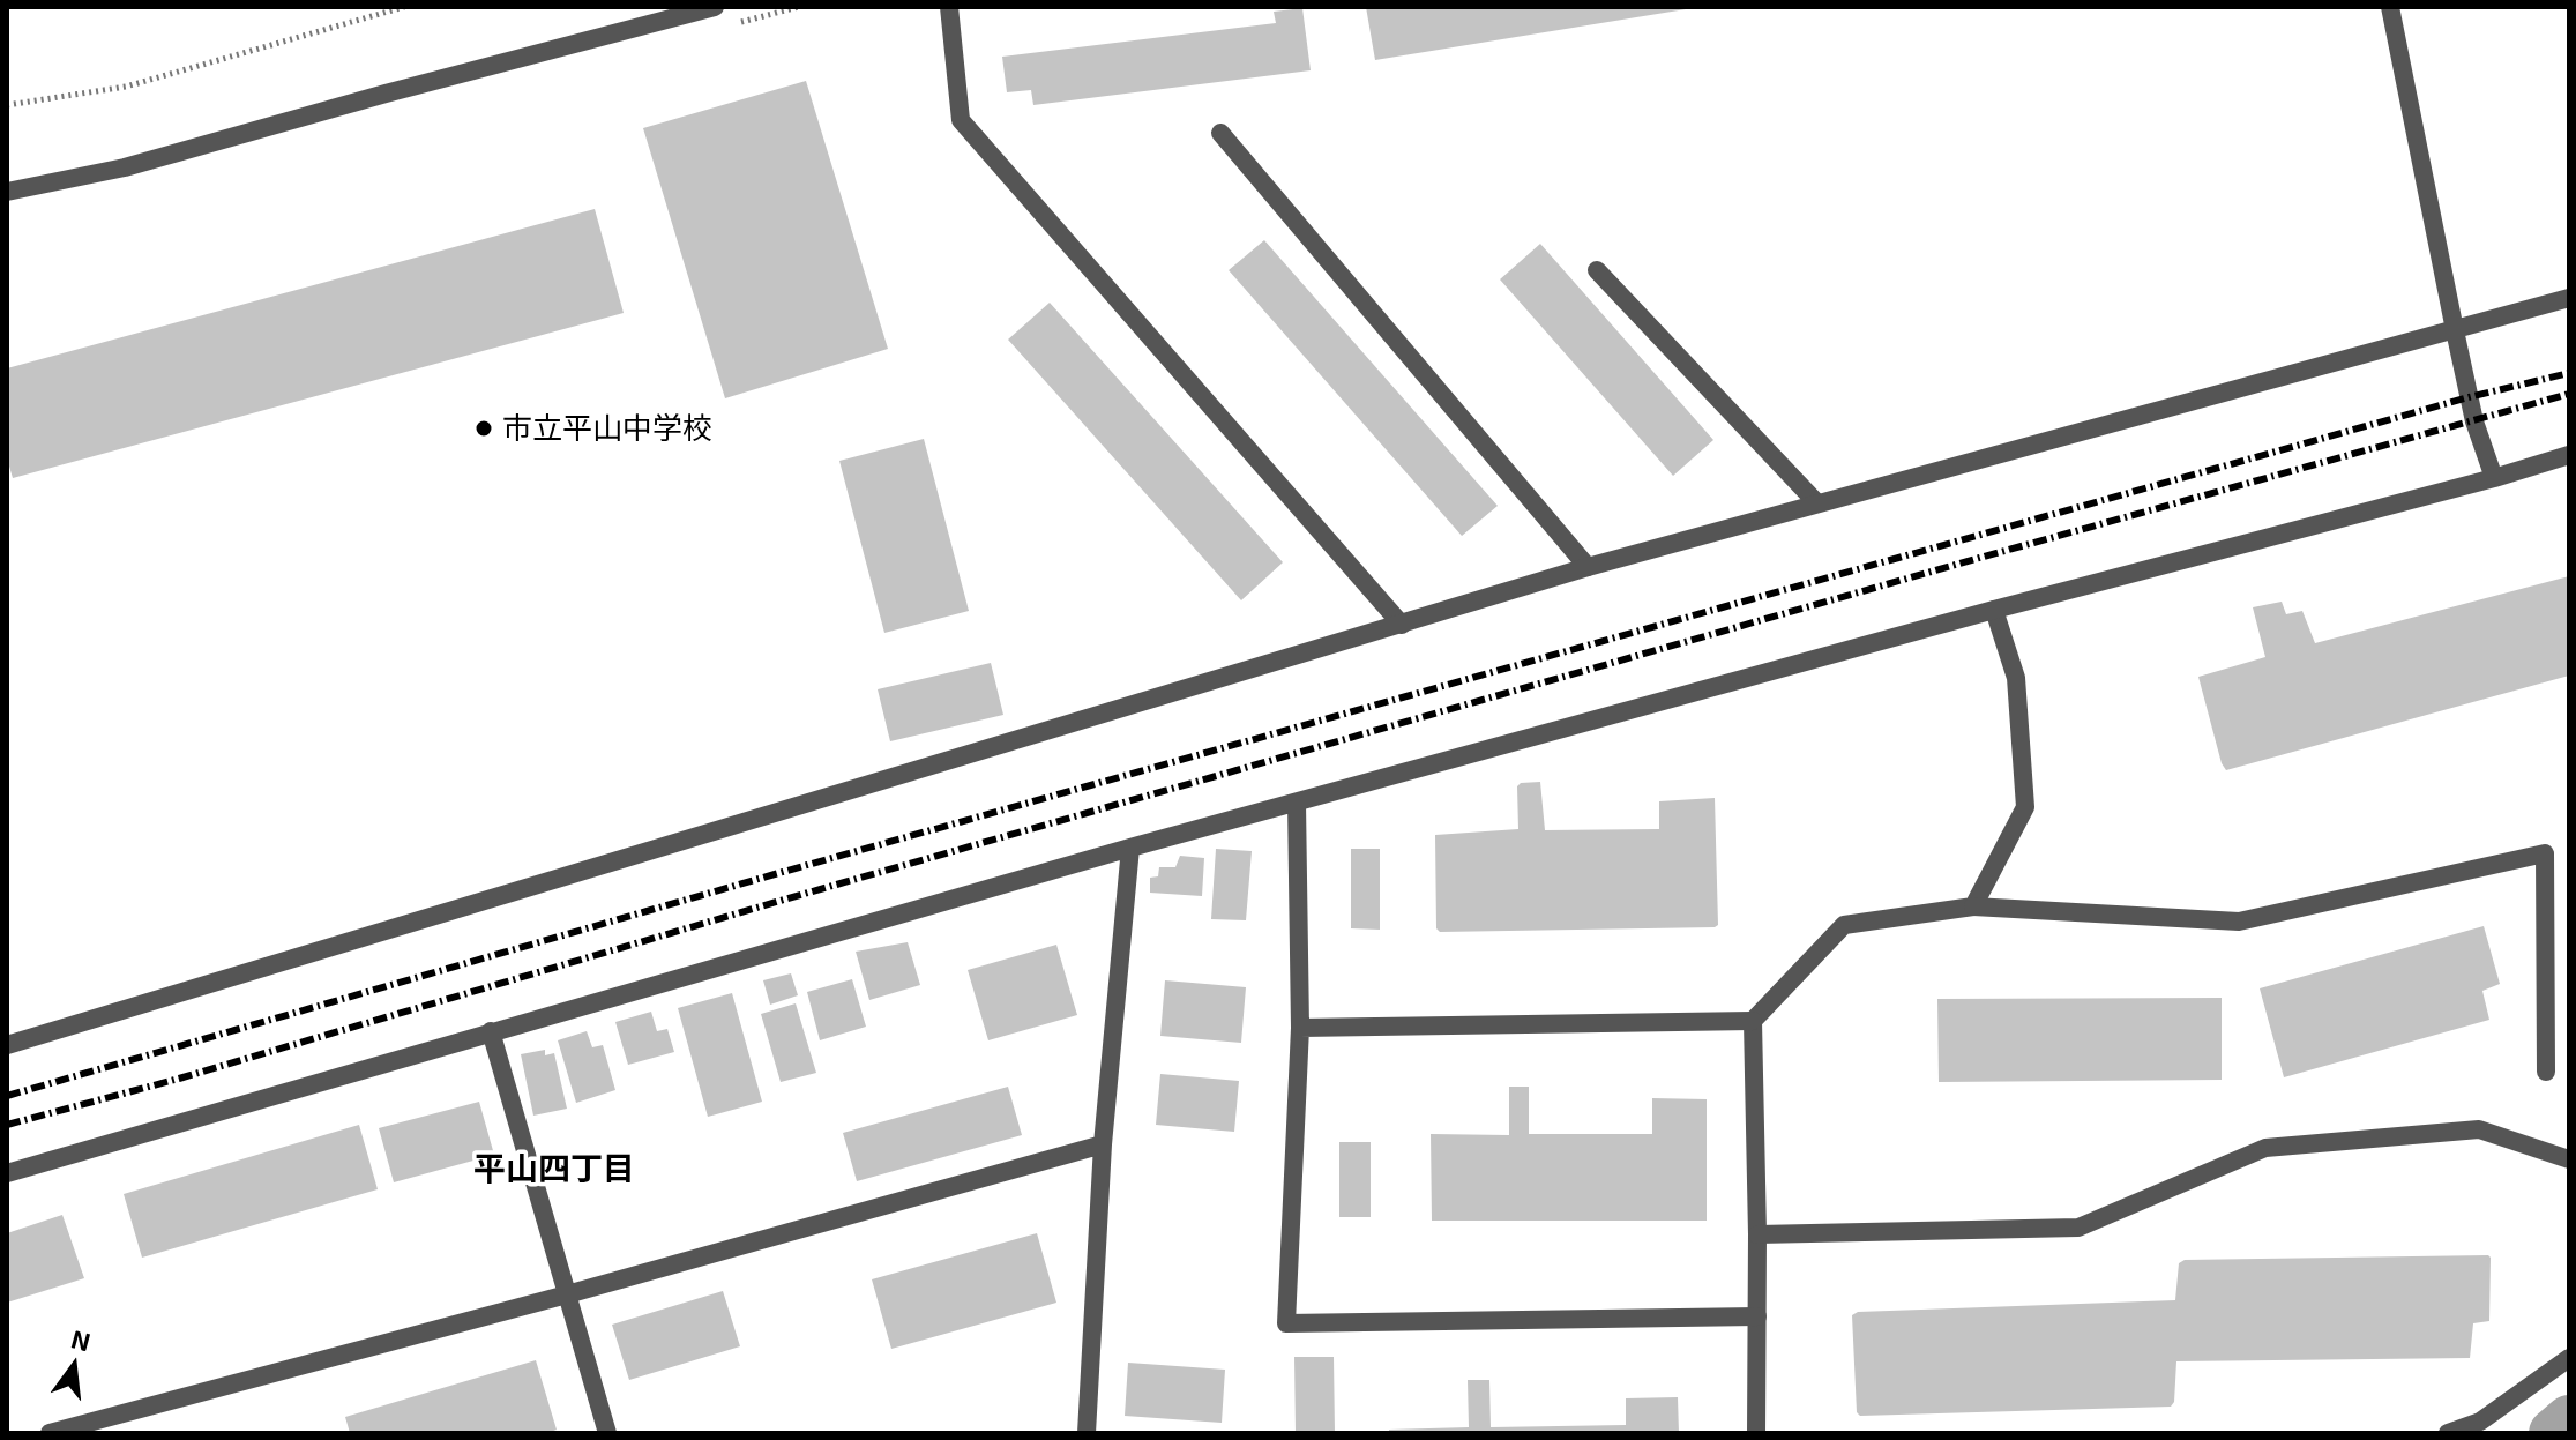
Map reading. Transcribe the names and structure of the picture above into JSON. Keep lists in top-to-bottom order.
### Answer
{
  "districts": ["平山四丁目"],
  "places": ["市立平山中学校"],
  "north": "top"
}
